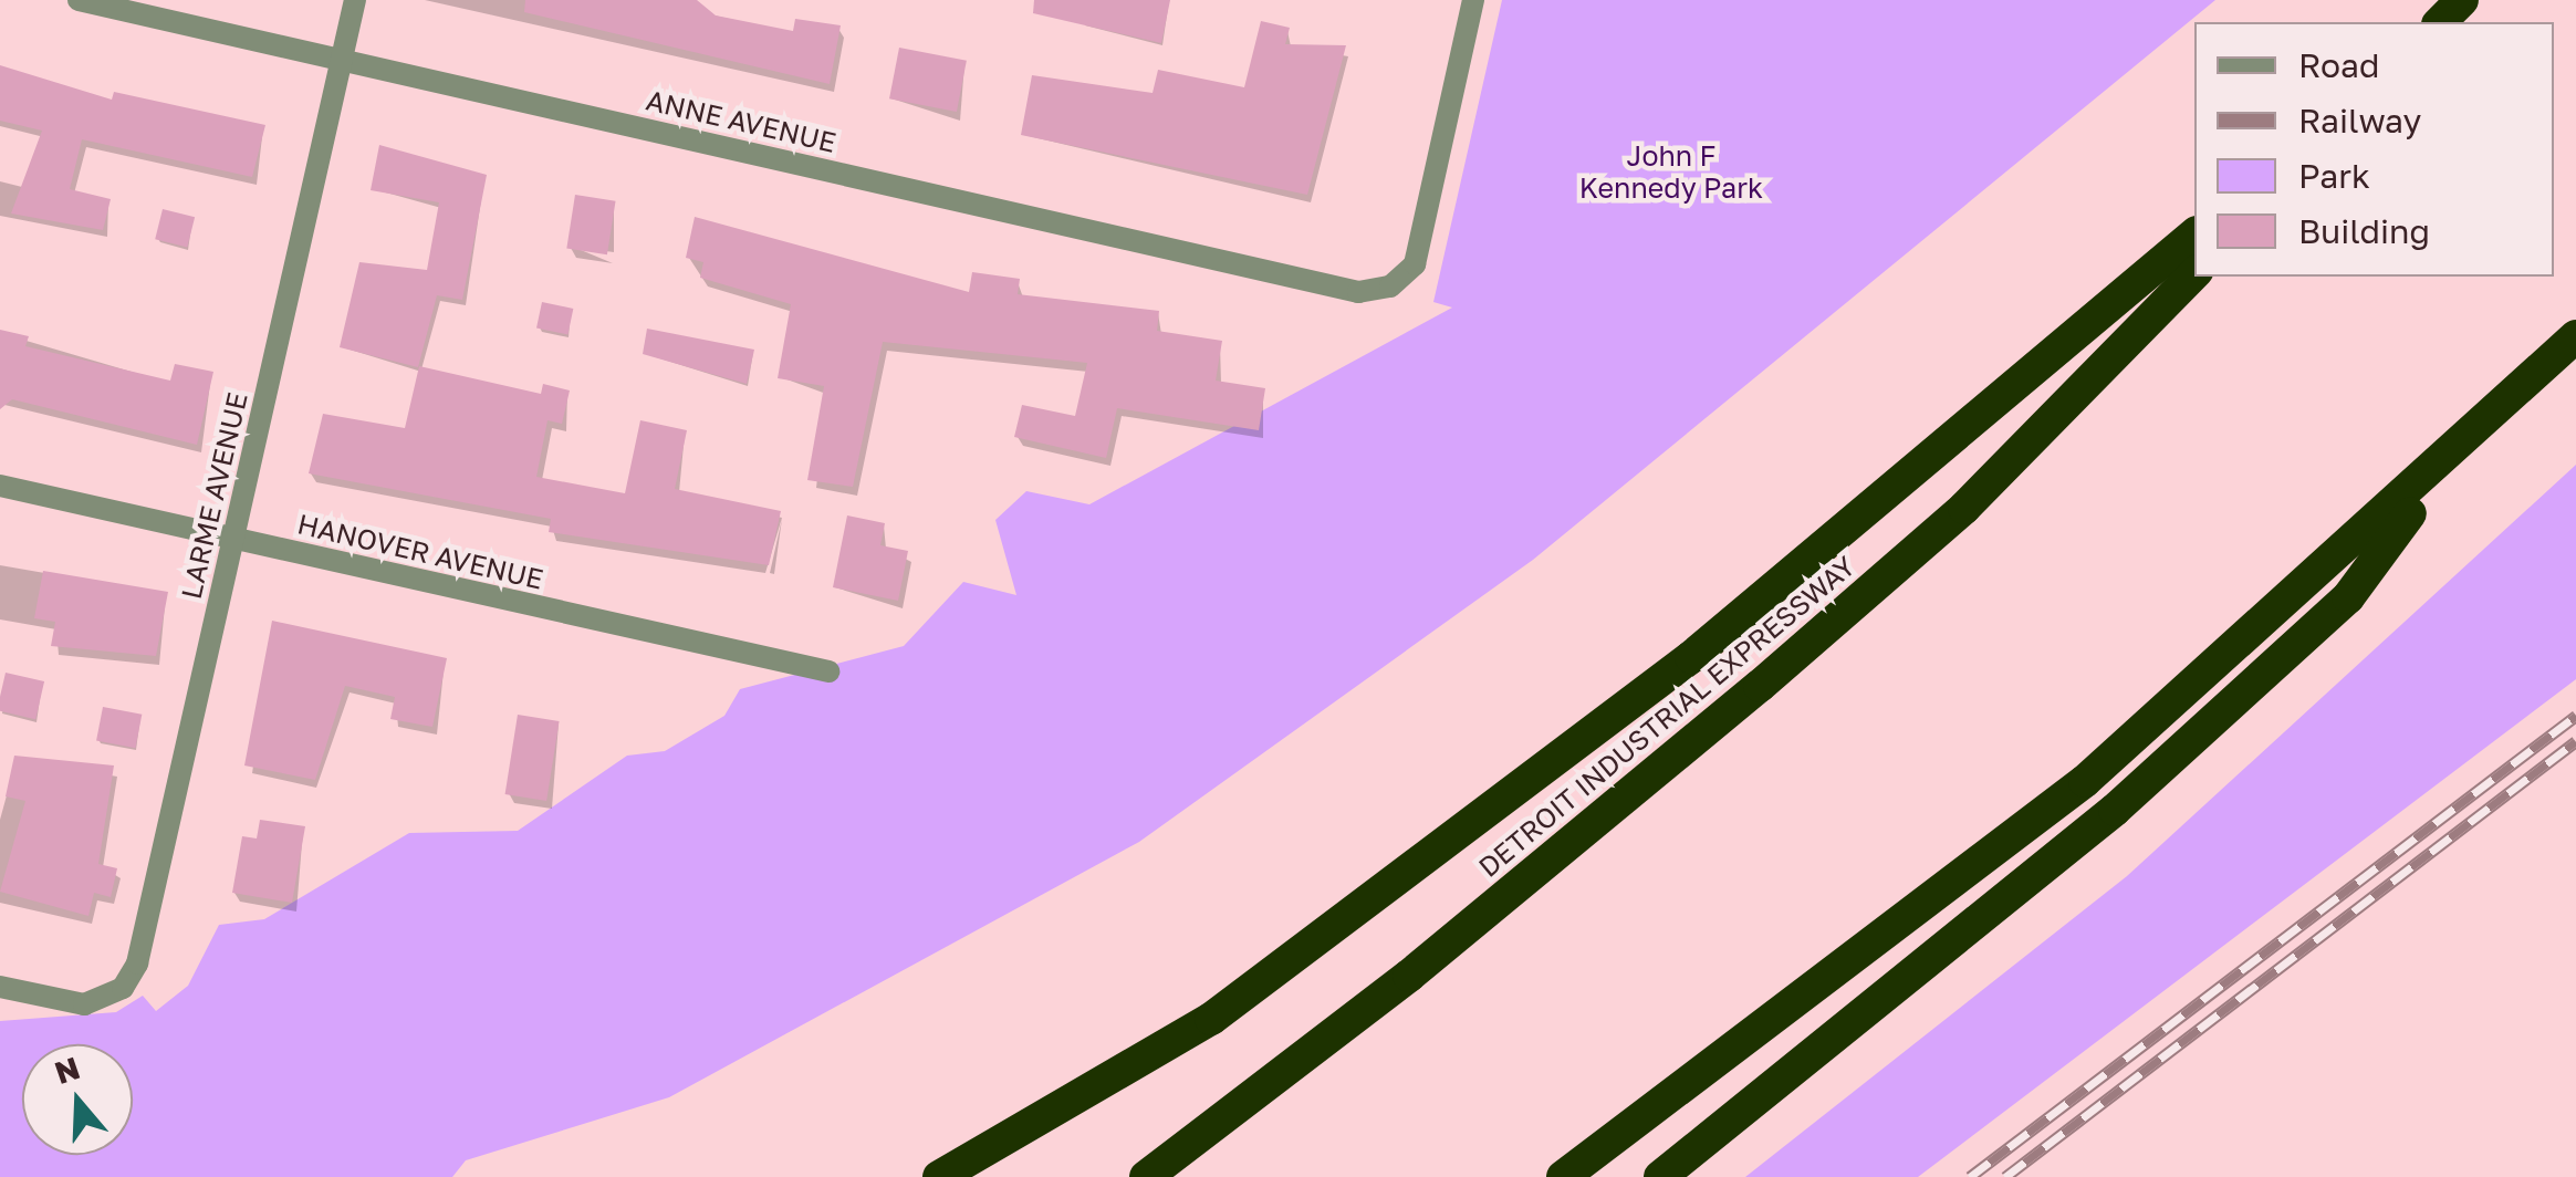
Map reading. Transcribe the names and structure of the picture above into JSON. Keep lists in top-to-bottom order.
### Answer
{
  "streets": {
    "highway": ["DETROIT INDUSTRIAL EXPRESSWAY"],
    "street": ["ANNE AVENUE", "LARME AVENUE", "HANOVER AVENUE"]
  },
  "crossings": [
    ["ANNE AVENUE", "LARME AVENUE"],
    ["LARME AVENUE", "HANOVER AVENUE"]
  ],
  "parks": ["John F Kennedy Park"],
  "legend": [
    "Road",
    "Railway",
    "Park",
    "Building"
  ],
  "north": "top"
}
